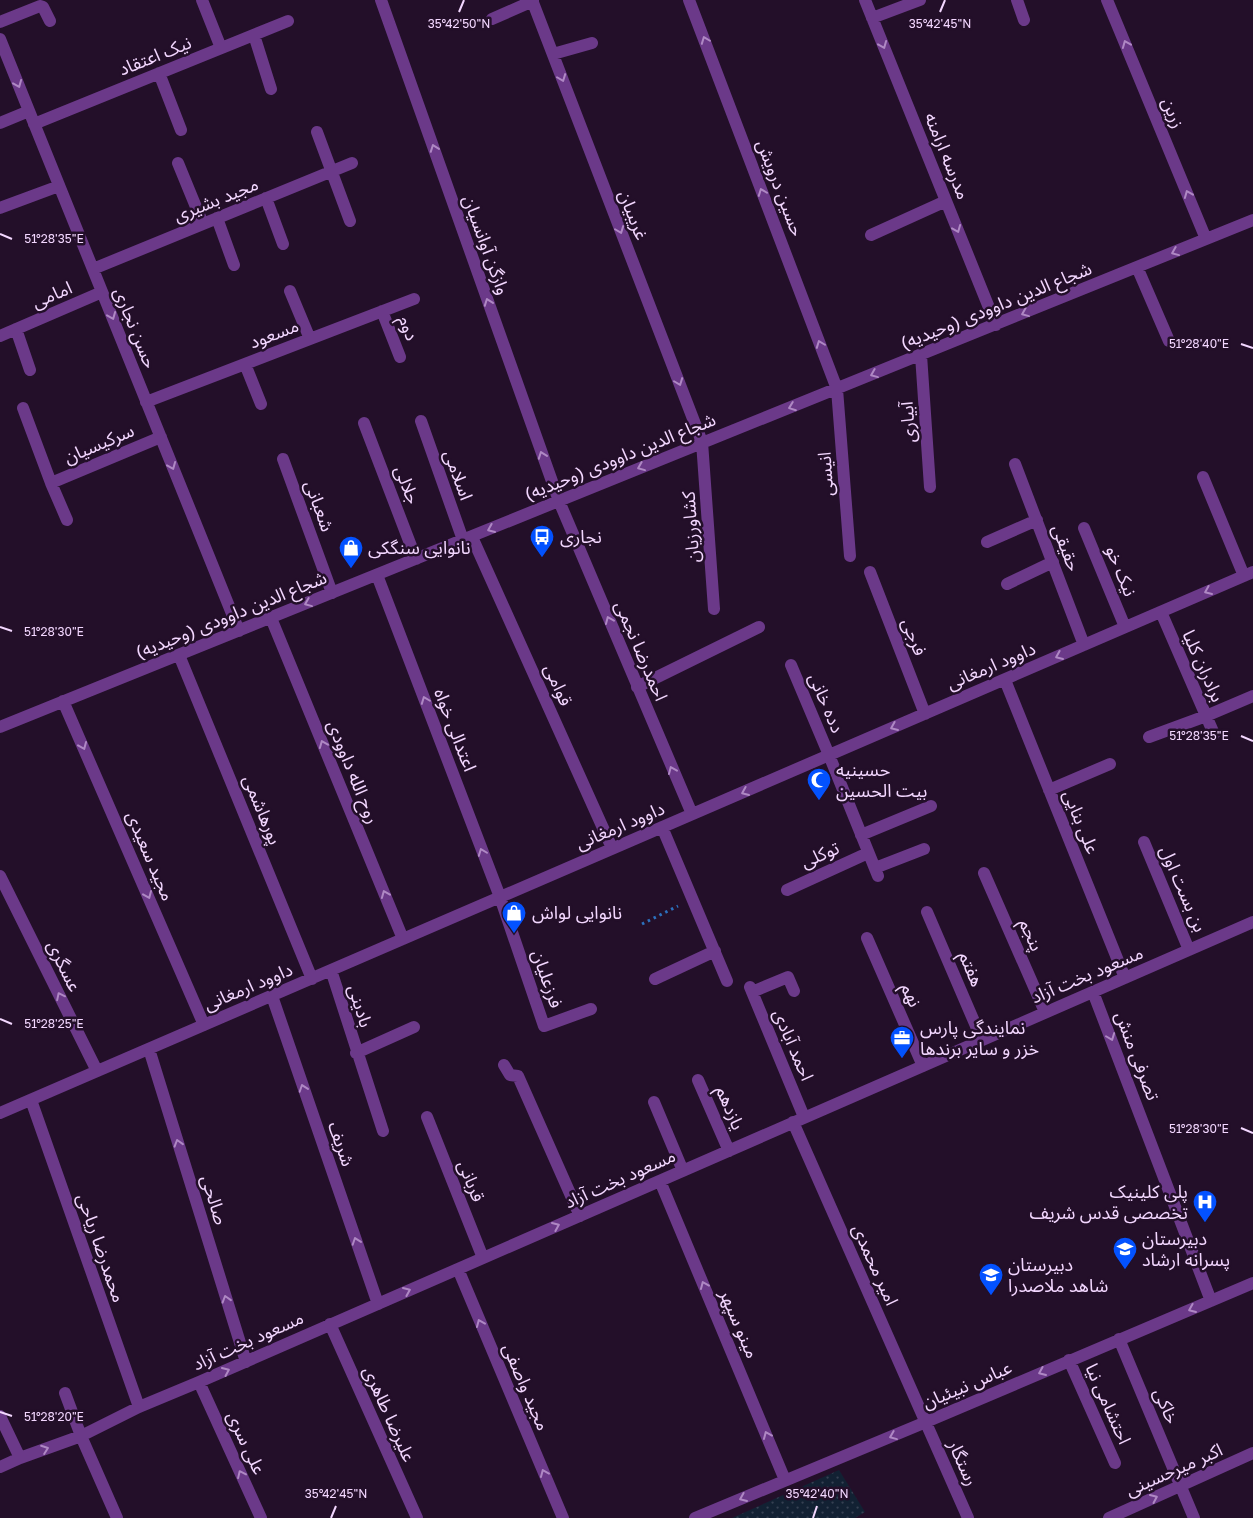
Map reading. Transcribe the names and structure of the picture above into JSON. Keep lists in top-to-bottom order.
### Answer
{
  "streets": {
    "street": [
      "نیک اعتقاد",
      "زرین",
      "مدرسه ارامنه",
      "حسین درویش",
      "مجید بشیری",
      "غریبیان",
      "وازگن آوانسیان",
      "امامی",
      "شجاع الدین داوودی (وحیدیه)",
      "حسن نجاری",
      "دوم",
      "مسعود",
      "آبیاری",
      "سرکیسیان",
      "انیسی",
      "اسلامی",
      "جلالی",
      "شعبانی",
      "کشاورزیان",
      "حقیقی",
      "نیک خو",
      "فرجی",
      "احمدرضا نجمی",
      "داوود ارمغانی",
      "برادران کلیا",
      "قوامی",
      "دده خانی",
      "اعتدالی خواه",
      "روح الله داوودی",
      "پورهاشمی",
      "علی بنایی",
      "توکلی",
      "مجید سعیدی",
      "بن بست اول",
      "پنجم",
      "عسگری",
      "هفتم",
      "مسعود بخت آزاد",
      "فرزعلیان",
      "نهم",
      "بادینی",
      "احمد آبادی",
      "تصرفی منش",
      "یازدهم",
      "شریف",
      "قربانی",
      "صالحی",
      "محمدرضا ریاحی",
      "امیر محمدی",
      "مینو سپهر",
      "عباس نبیئیان",
      "مجید واصفی",
      "احتشامی نیا",
      "خاکی",
      "علیرضا طاهری",
      "علی سری",
      "رستگار",
      "اکبر میرحسینی"
    ]
  },
  "crossings": [
    ["نیک اعتقاد", "حسن نجاری"],
    ["زرین", "شجاع الدین داوودی (وحیدیه)"],
    ["مدرسه ارامنه", "شجاع الدین داوودی (وحیدیه)"],
    ["حسین درویش", "شجاع الدین داوودی (وحیدیه)"],
    ["حسین درویش", "انیسی"],
    ["مجید بشیری", "حسن نجاری"],
    ["غریبیان", "شجاع الدین داوودی (وحیدیه)"],
    ["غریبیان", "کشاورزیان"],
    ["وازگن آوانسیان", "شجاع الدین داوودی (وحیدیه)"],
    ["وازگن آوانسیان", "احمدرضا نجمی"],
    ["امامی", "حسن نجاری"],
    ["شجاع الدین داوودی (وحیدیه)", "حسن نجاری"],
    ["شجاع الدین داوودی (وحیدیه)", "آبیاری"],
    ["شجاع الدین داوودی (وحیدیه)", "انیسی"],
    ["شجاع الدین داوودی (وحیدیه)", "اسلامی"],
    ["شجاع الدین داوودی (وحیدیه)", "جلالی"],
    ["شجاع الدین داوودی (وحیدیه)", "شعبانی"],
    ["شجاع الدین داوودی (وحیدیه)", "کشاورزیان"],
    ["شجاع الدین داوودی (وحیدیه)", "احمدرضا نجمی"],
    ["شجاع الدین داوودی (وحیدیه)", "قوامی"],
    ["شجاع الدین داوودی (وحیدیه)", "اعتدالی خواه"],
    ["شجاع الدین داوودی (وحیدیه)", "روح الله داوودی"],
    ["شجاع الدین داوودی (وحیدیه)", "پورهاشمی"],
    ["شجاع الدین داوودی (وحیدیه)", "مجید سعیدی"],
    ["حسن نجاری", "مسعود"],
    ["حسن نجاری", "سرکیسیان"],
    ["دوم", "مسعود"],
    ["اسلامی", "قوامی"],
    ["حقیقی", "داوود ارمغانی"],
    ["نیک خو", "داوود ارمغانی"],
    ["فرجی", "داوود ارمغانی"],
    ["احمدرضا نجمی", "داوود ارمغانی"],
    ["داوود ارمغانی", "برادران کلیا"],
    ["داوود ارمغانی", "قوامی"],
    ["داوود ارمغانی", "دده خانی"],
    ["داوود ارمغانی", "اعتدالی خواه"],
    ["داوود ارمغانی", "روح الله داوودی"],
    ["داوود ارمغانی", "پورهاشمی"],
    ["داوود ارمغانی", "علی بنایی"],
    ["داوود ارمغانی", "توکلی"],
    ["داوود ارمغانی", "مجید سعیدی"],
    ["داوود ارمغانی", "عسگری"],
    ["داوود ارمغانی", "فرزعلیان"],
    ["داوود ارمغانی", "بادینی"],
    ["داوود ارمغانی", "شریف"],
    ["داوود ارمغانی", "صالحی"],
    ["داوود ارمغانی", "محمدرضا ریاحی"],
    ["دده خانی", "توکلی"],
    ["اعتدالی خواه", "فرزعلیان"],
    ["علی بنایی", "مسعود بخت آزاد"],
    ["بن بست اول", "مسعود بخت آزاد"],
    ["پنجم", "مسعود بخت آزاد"],
    ["هفتم", "مسعود بخت آزاد"],
    ["مسعود بخت آزاد", "نهم"],
    ["مسعود بخت آزاد", "احمد آبادی"],
    ["مسعود بخت آزاد", "تصرفی منش"],
    ["مسعود بخت آزاد", "یازدهم"],
    ["مسعود بخت آزاد", "شریف"],
    ["مسعود بخت آزاد", "قربانی"],
    ["مسعود بخت آزاد", "صالحی"],
    ["مسعود بخت آزاد", "محمدرضا ریاحی"],
    ["مسعود بخت آزاد", "امیر محمدی"],
    ["مسعود بخت آزاد", "مینو سپهر"],
    ["مسعود بخت آزاد", "مجید واصفی"],
    ["مسعود بخت آزاد", "علیرضا طاهری"],
    ["مسعود بخت آزاد", "علی سری"],
    ["احمد آبادی", "امیر محمدی"],
    ["تصرفی منش", "عباس نبیئیان"],
    ["امیر محمدی", "عباس نبیئیان"],
    ["امیر محمدی", "رستگار"],
    ["مینو سپهر", "عباس نبیئیان"],
    ["عباس نبیئیان", "احتشامی نیا"],
    ["عباس نبیئیان", "خاکی"],
    ["عباس نبیئیان", "رستگار"],
    ["خاکی", "اکبر میرحسینی"]
  ],
  "one_way": [
    "زرین",
    "مدرسه ارامنه",
    "حسین درویش",
    "غریبیان",
    "وازگن آوانسیان",
    "شجاع الدین داوودی (وحیدیه)",
    "حسن نجاری",
    "احمدرضا نجمی",
    "اعتدالی خواه",
    "روح الله داوودی",
    "مجید سعیدی",
    "عسگری",
    "تصرفی منش",
    "شریف",
    "صالحی",
    "مینو سپهر",
    "عباس نبیئیان",
    "مجید واصفی",
    "علی سری",
    "اکبر میرحسینی"
  ],
  "places": {
    "bus stop": ["نجاری"],
    "shop": ["نانوایی سنگکی", "نانوایی لواش"],
    "mosque": ["حسینیه بیت الحسین"],
    "office": ["نمایندگی پارس خزر و سایر برندها"],
    "hospital": ["پلی کلینیک تخصصی قدس شریف"],
    "school or university": ["دبیرستان پسرانه ارشاد", "دبیرستان شاهد ملاصدرا"]
  },
  "coordinates": [
    "35°42'50\"N",
    "35°42'45\"N",
    "51°28'35\"E",
    "51°28'40\"E",
    "51°28'30\"E",
    "51°28'25\"E",
    "51°28'20\"E",
    "35°42'40\"N"
  ]
}
